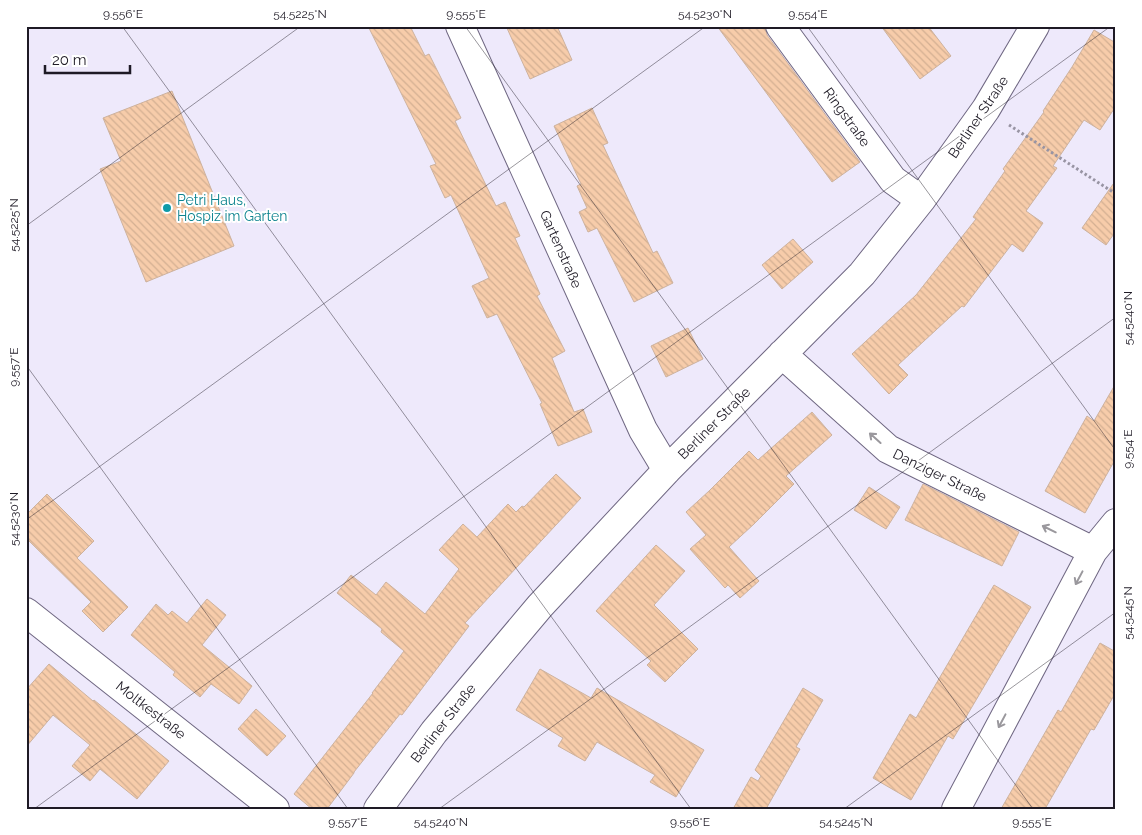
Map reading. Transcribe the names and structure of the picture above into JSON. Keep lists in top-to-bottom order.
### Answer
{
  "streets": {
    "street": [
      "Ringstraße",
      "Berliner Straße",
      "Gartenstraße",
      "Danziger Straße",
      "Moltkestraße"
    ]
  },
  "crossings": [
    ["Ringstraße", "Berliner Straße"],
    ["Berliner Straße", "Gartenstraße"],
    ["Berliner Straße", "Danziger Straße"]
  ],
  "one_way": ["Danziger Straße"],
  "places": ["Petri Haus, Hospiz im Garten"],
  "scale_bar": "20 m",
  "coordinates": [
    "9.556°E",
    "54.5225°N",
    "9.555°E",
    "54.5230°N",
    "9.554°E",
    "54.5240°N",
    "9.557°E",
    "54.5245°N"
  ]
}
